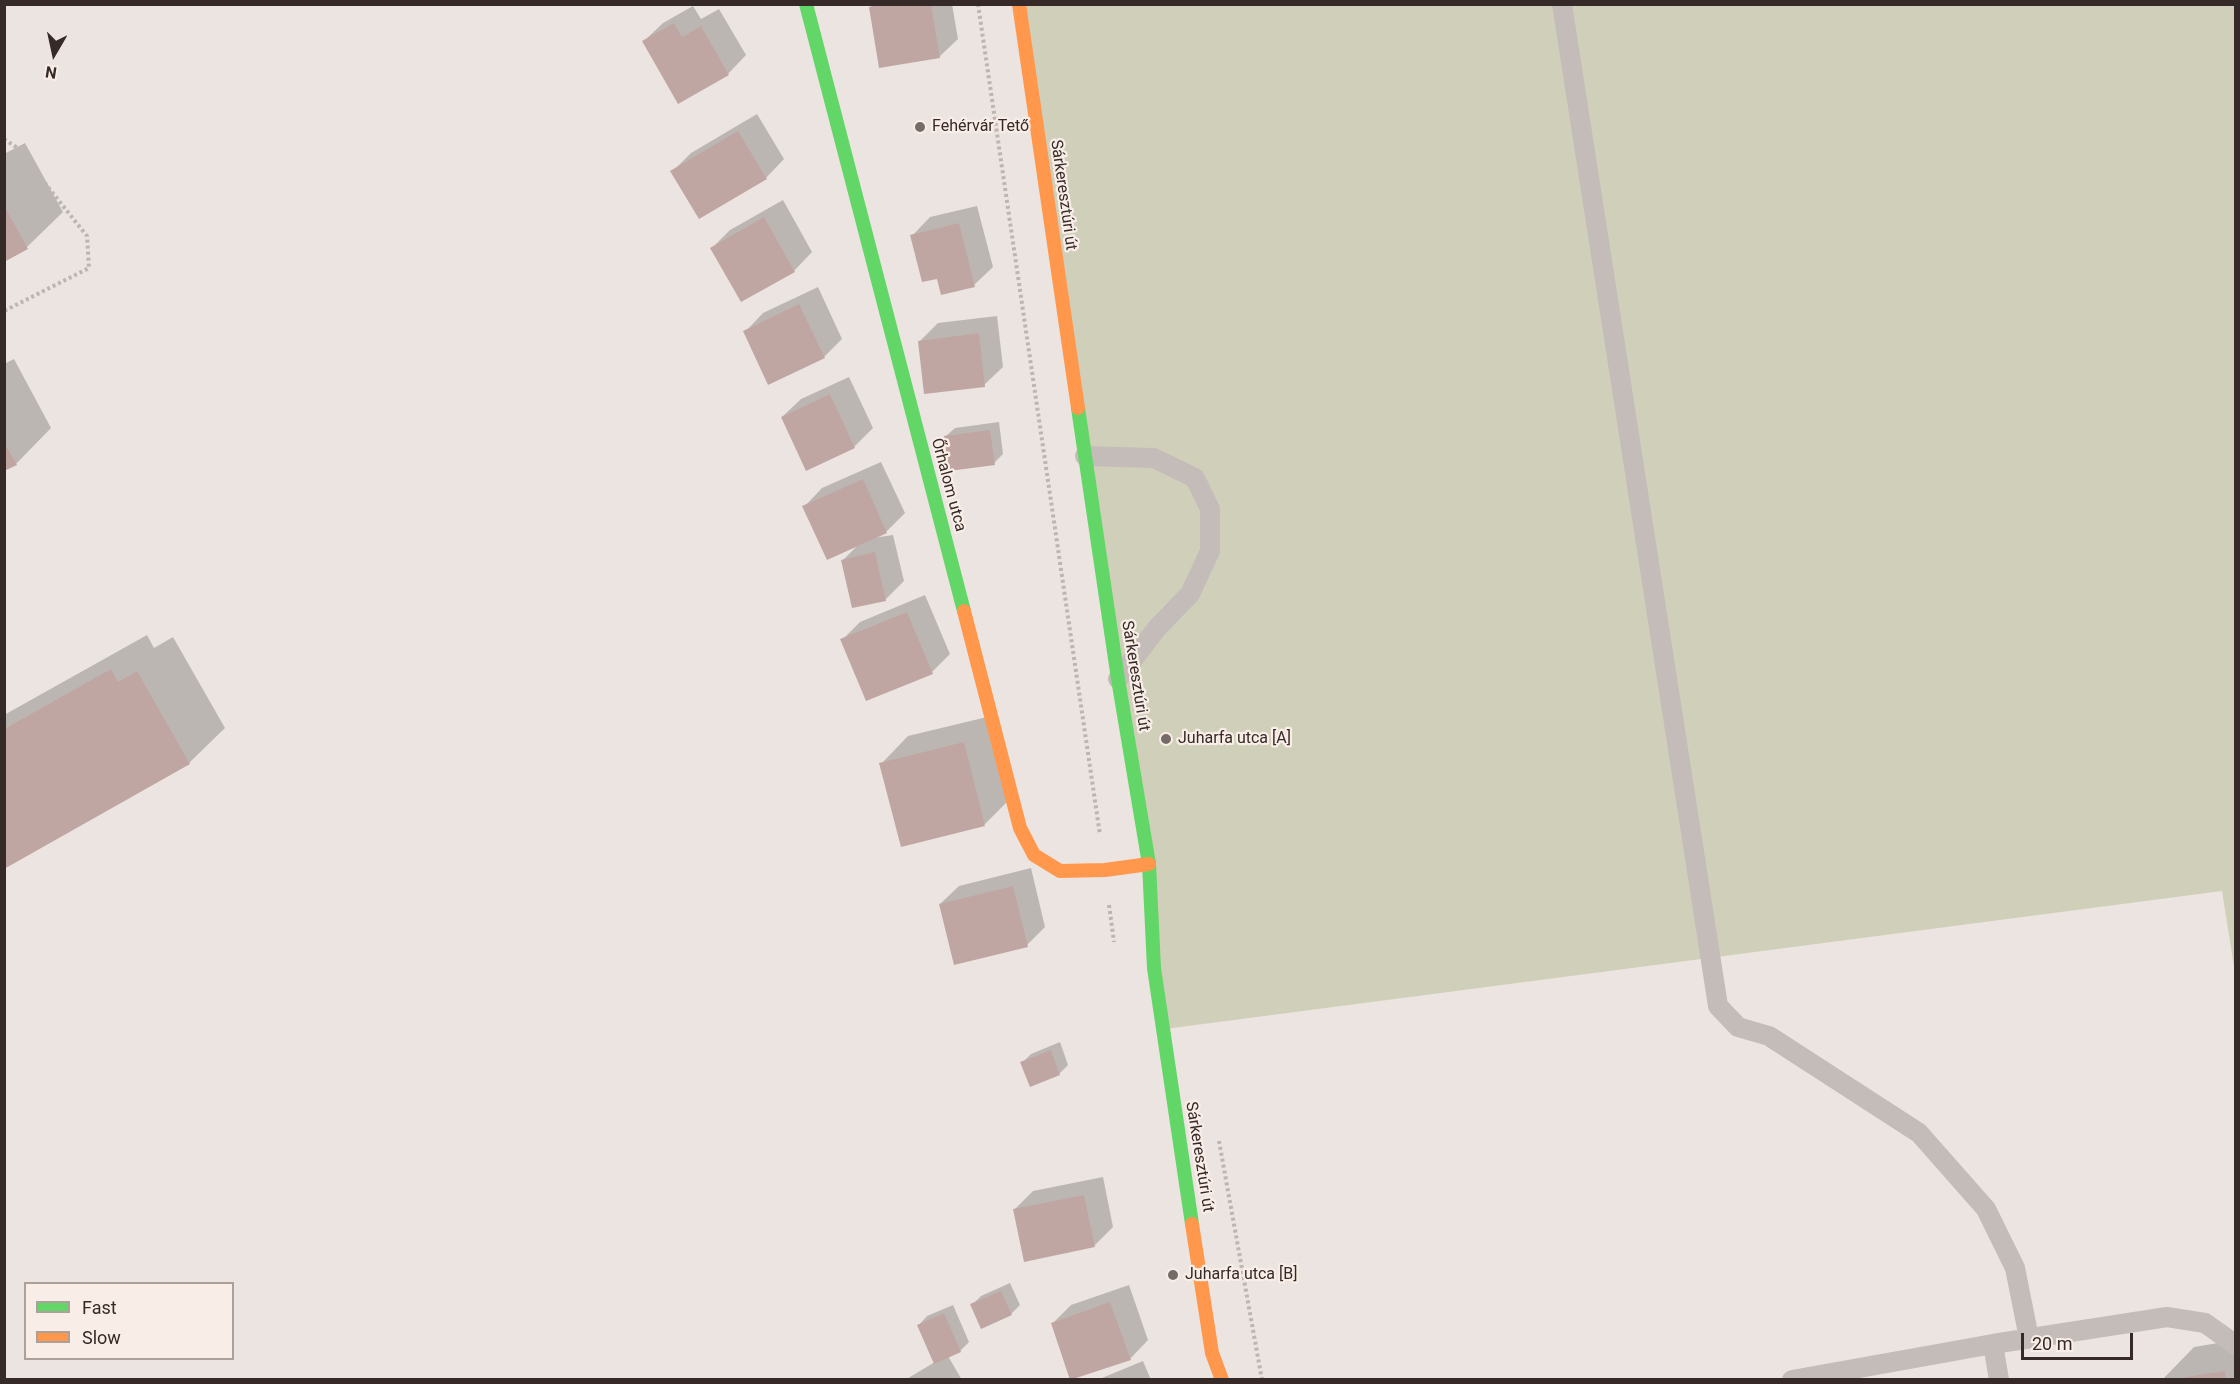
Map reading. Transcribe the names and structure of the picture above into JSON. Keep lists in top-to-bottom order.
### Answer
{
  "streets": {
    "main road": ["Sárkeresztúri út", "Őrhalom utca"]
  },
  "crossings": [
    ["Sárkeresztúri út", "Őrhalom utca"]
  ],
  "places": ["Fehérvár Tető", "Juharfa utca [A]", "Juharfa utca [B]"],
  "legend": ["Fast", "Slow"],
  "scale_bar": "20 m",
  "north": "bottom"
}
